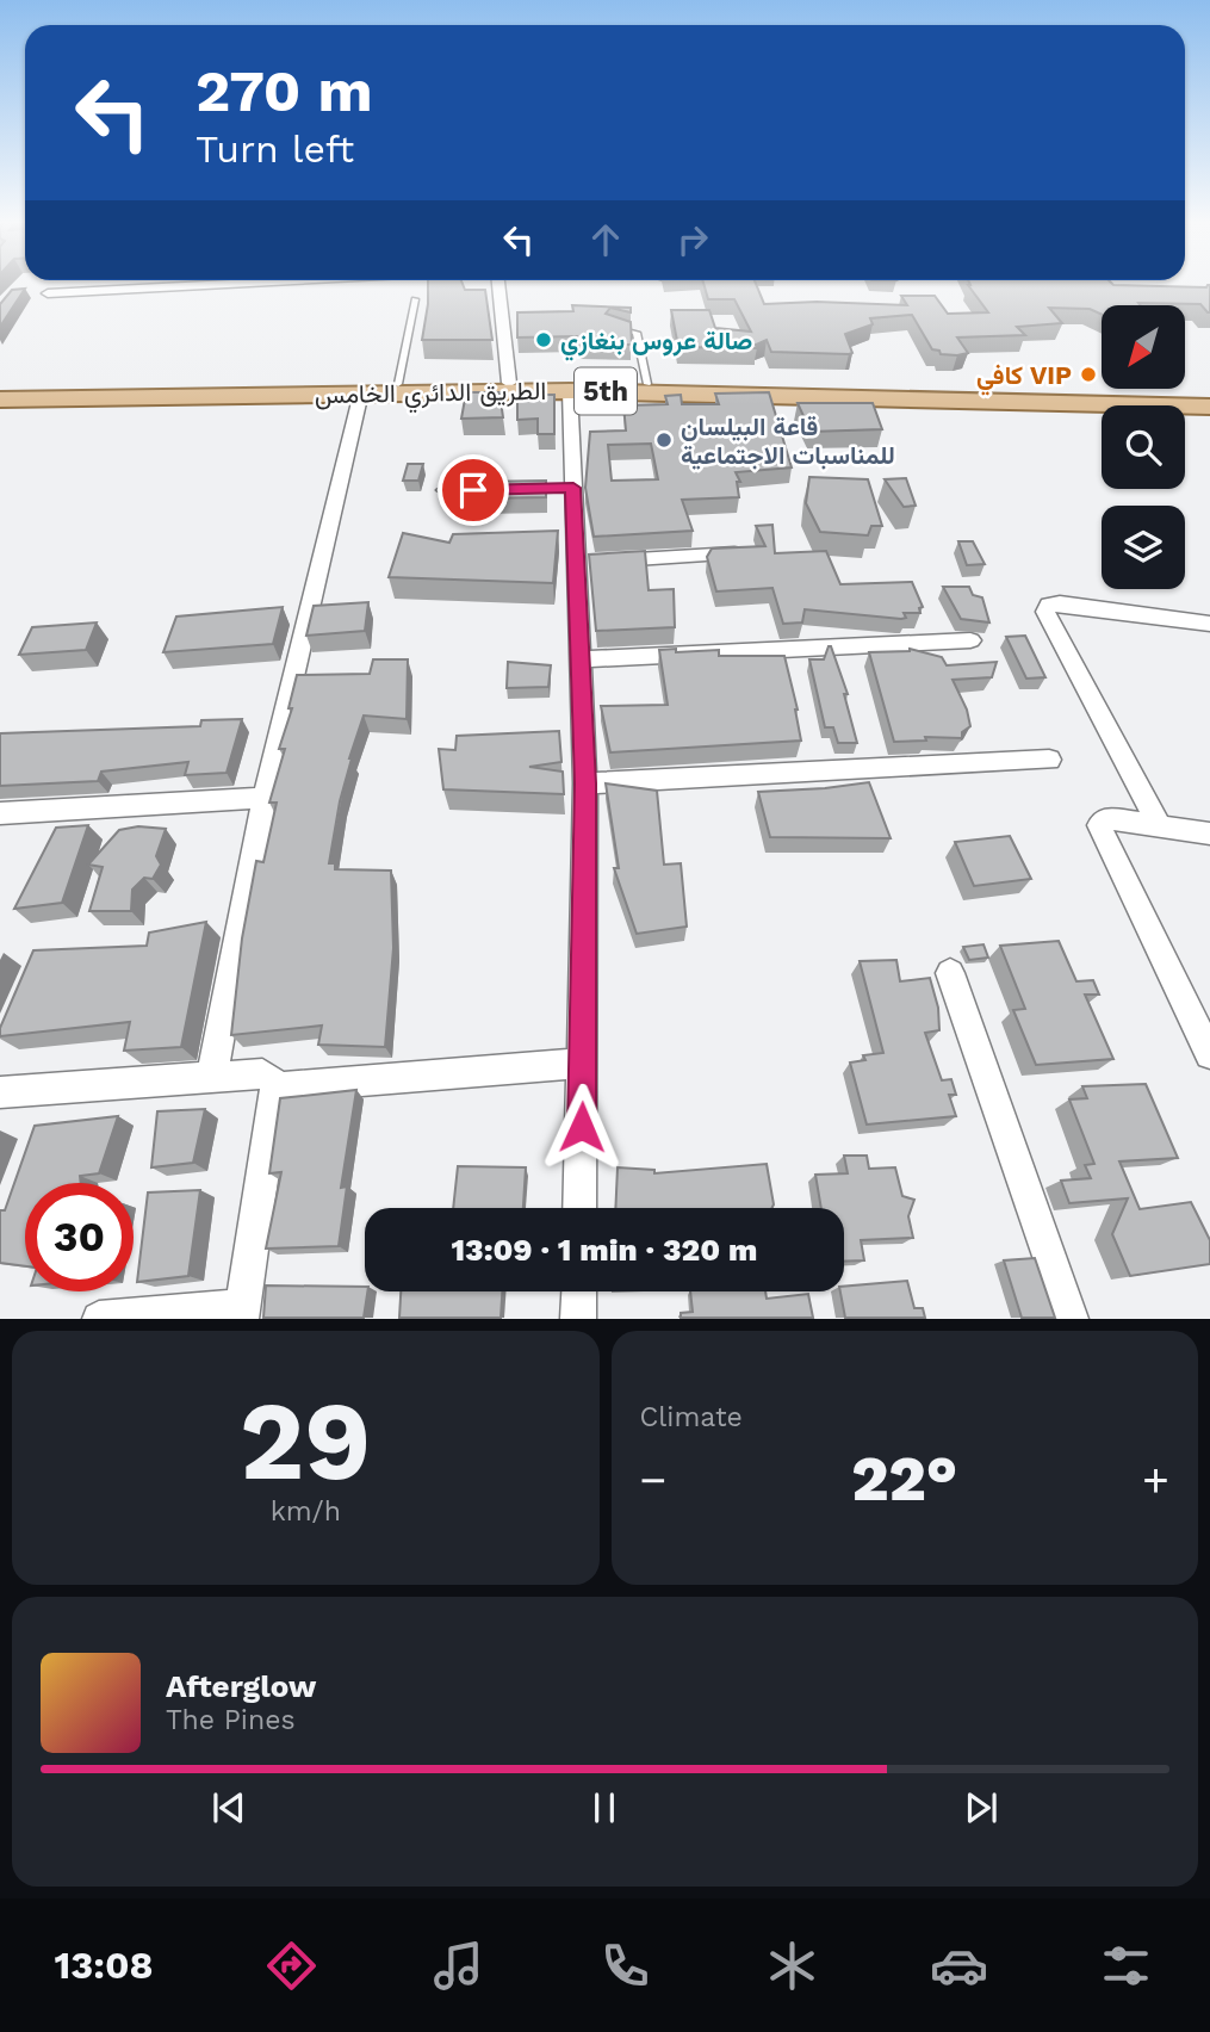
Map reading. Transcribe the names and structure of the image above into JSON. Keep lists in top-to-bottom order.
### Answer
{
  "streets": {
    "main road": ["5th", "الطريق الدائري الخامس"]
  },
  "places": ["صالة عروس بنغازي", "كافي VIP", "قاعة البيلسان للمناسبات الاجتماعية"],
  "north": "bottom left",
  "page": {
    "turn": ["270 m", "Turn left"],
    "limit": "30",
    "trip": "13:09 · 1 min · 320 m",
    "tile": [
      ["29", "km/h"],
      "Climate"
    ],
    "heat": ["−", "22°", "+"],
    "song": ["Afterglow", "The Pines"],
    "tabs": "13:08"
  }
}
